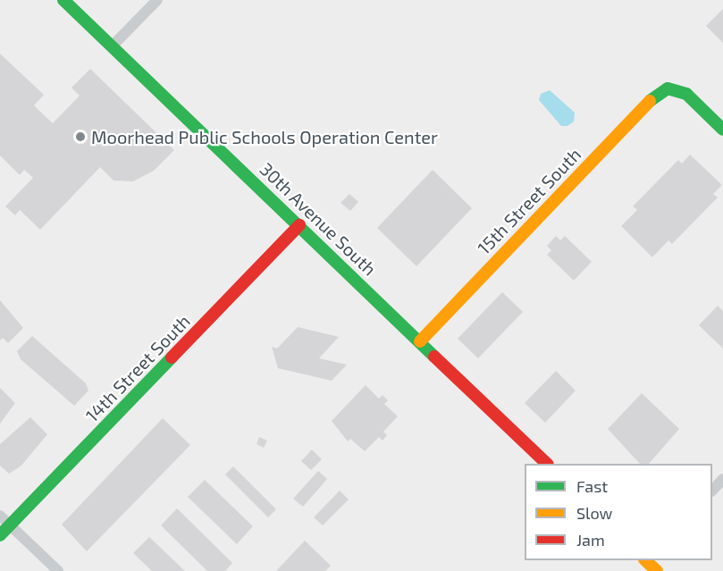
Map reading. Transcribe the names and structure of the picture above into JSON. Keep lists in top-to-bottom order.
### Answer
{
  "streets": {
    "street": ["15th Street South", "30th Avenue South", "14th Street South"]
  },
  "crossings": [
    ["15th Street South", "30th Avenue South"],
    ["30th Avenue South", "14th Street South"]
  ],
  "places": ["Moorhead Public Schools Operation Center"],
  "legend": ["Fast", "Slow", "Jam"]
}
